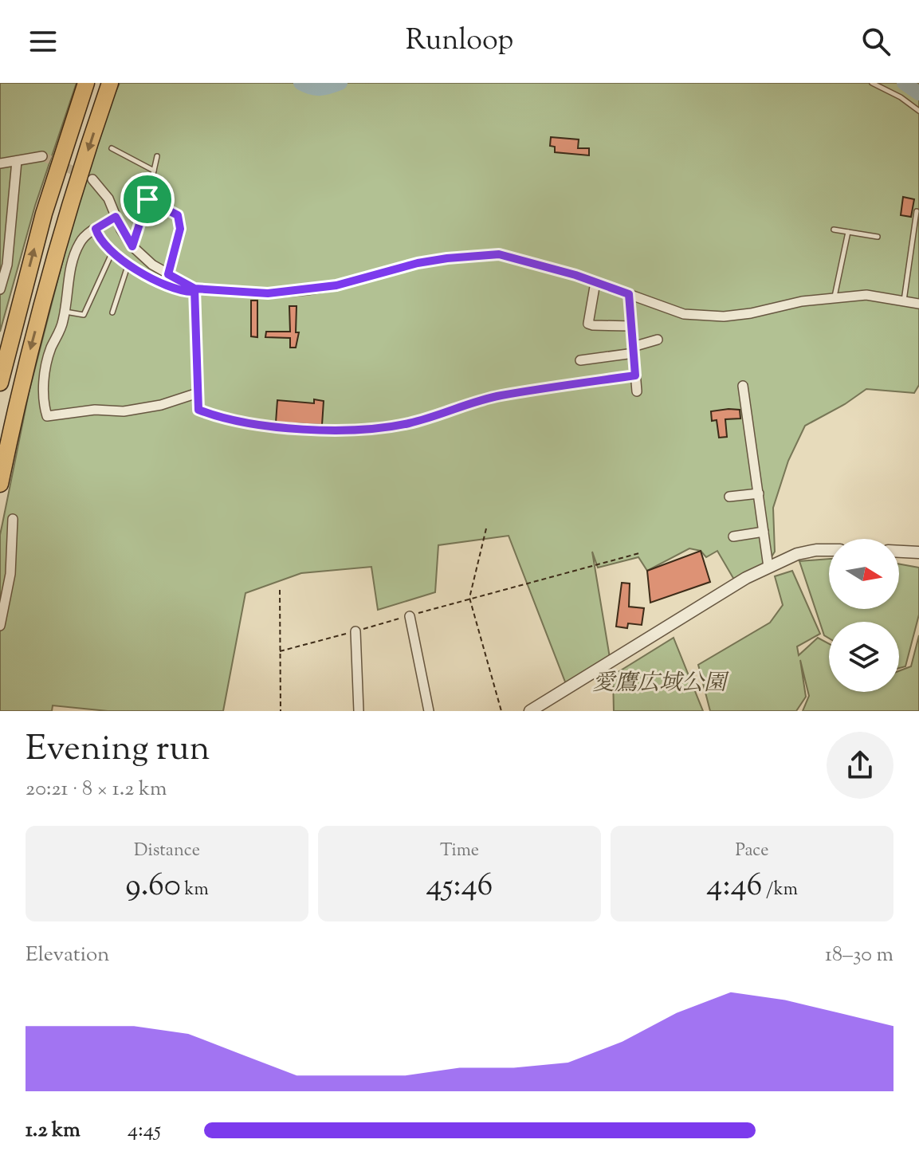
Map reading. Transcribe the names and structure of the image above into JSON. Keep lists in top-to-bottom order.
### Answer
{
  "parks": ["愛鷹広域公園"],
  "north": "right",
  "page": {
    "header": "Runloop",
    "heading": ["Evening run", "20:21 · 8 × 1.2 km"],
    "stats": [
      ["Distance", "9.60 km"],
      ["Time", "45:46"],
      ["Pace", "4:46 /km"]
    ],
    "chart": ["Elevation", "18–30 m"],
    "list": [
      {
        "name": "1.2 km",
        "note": "4:45"
      }
    ]
  }
}
